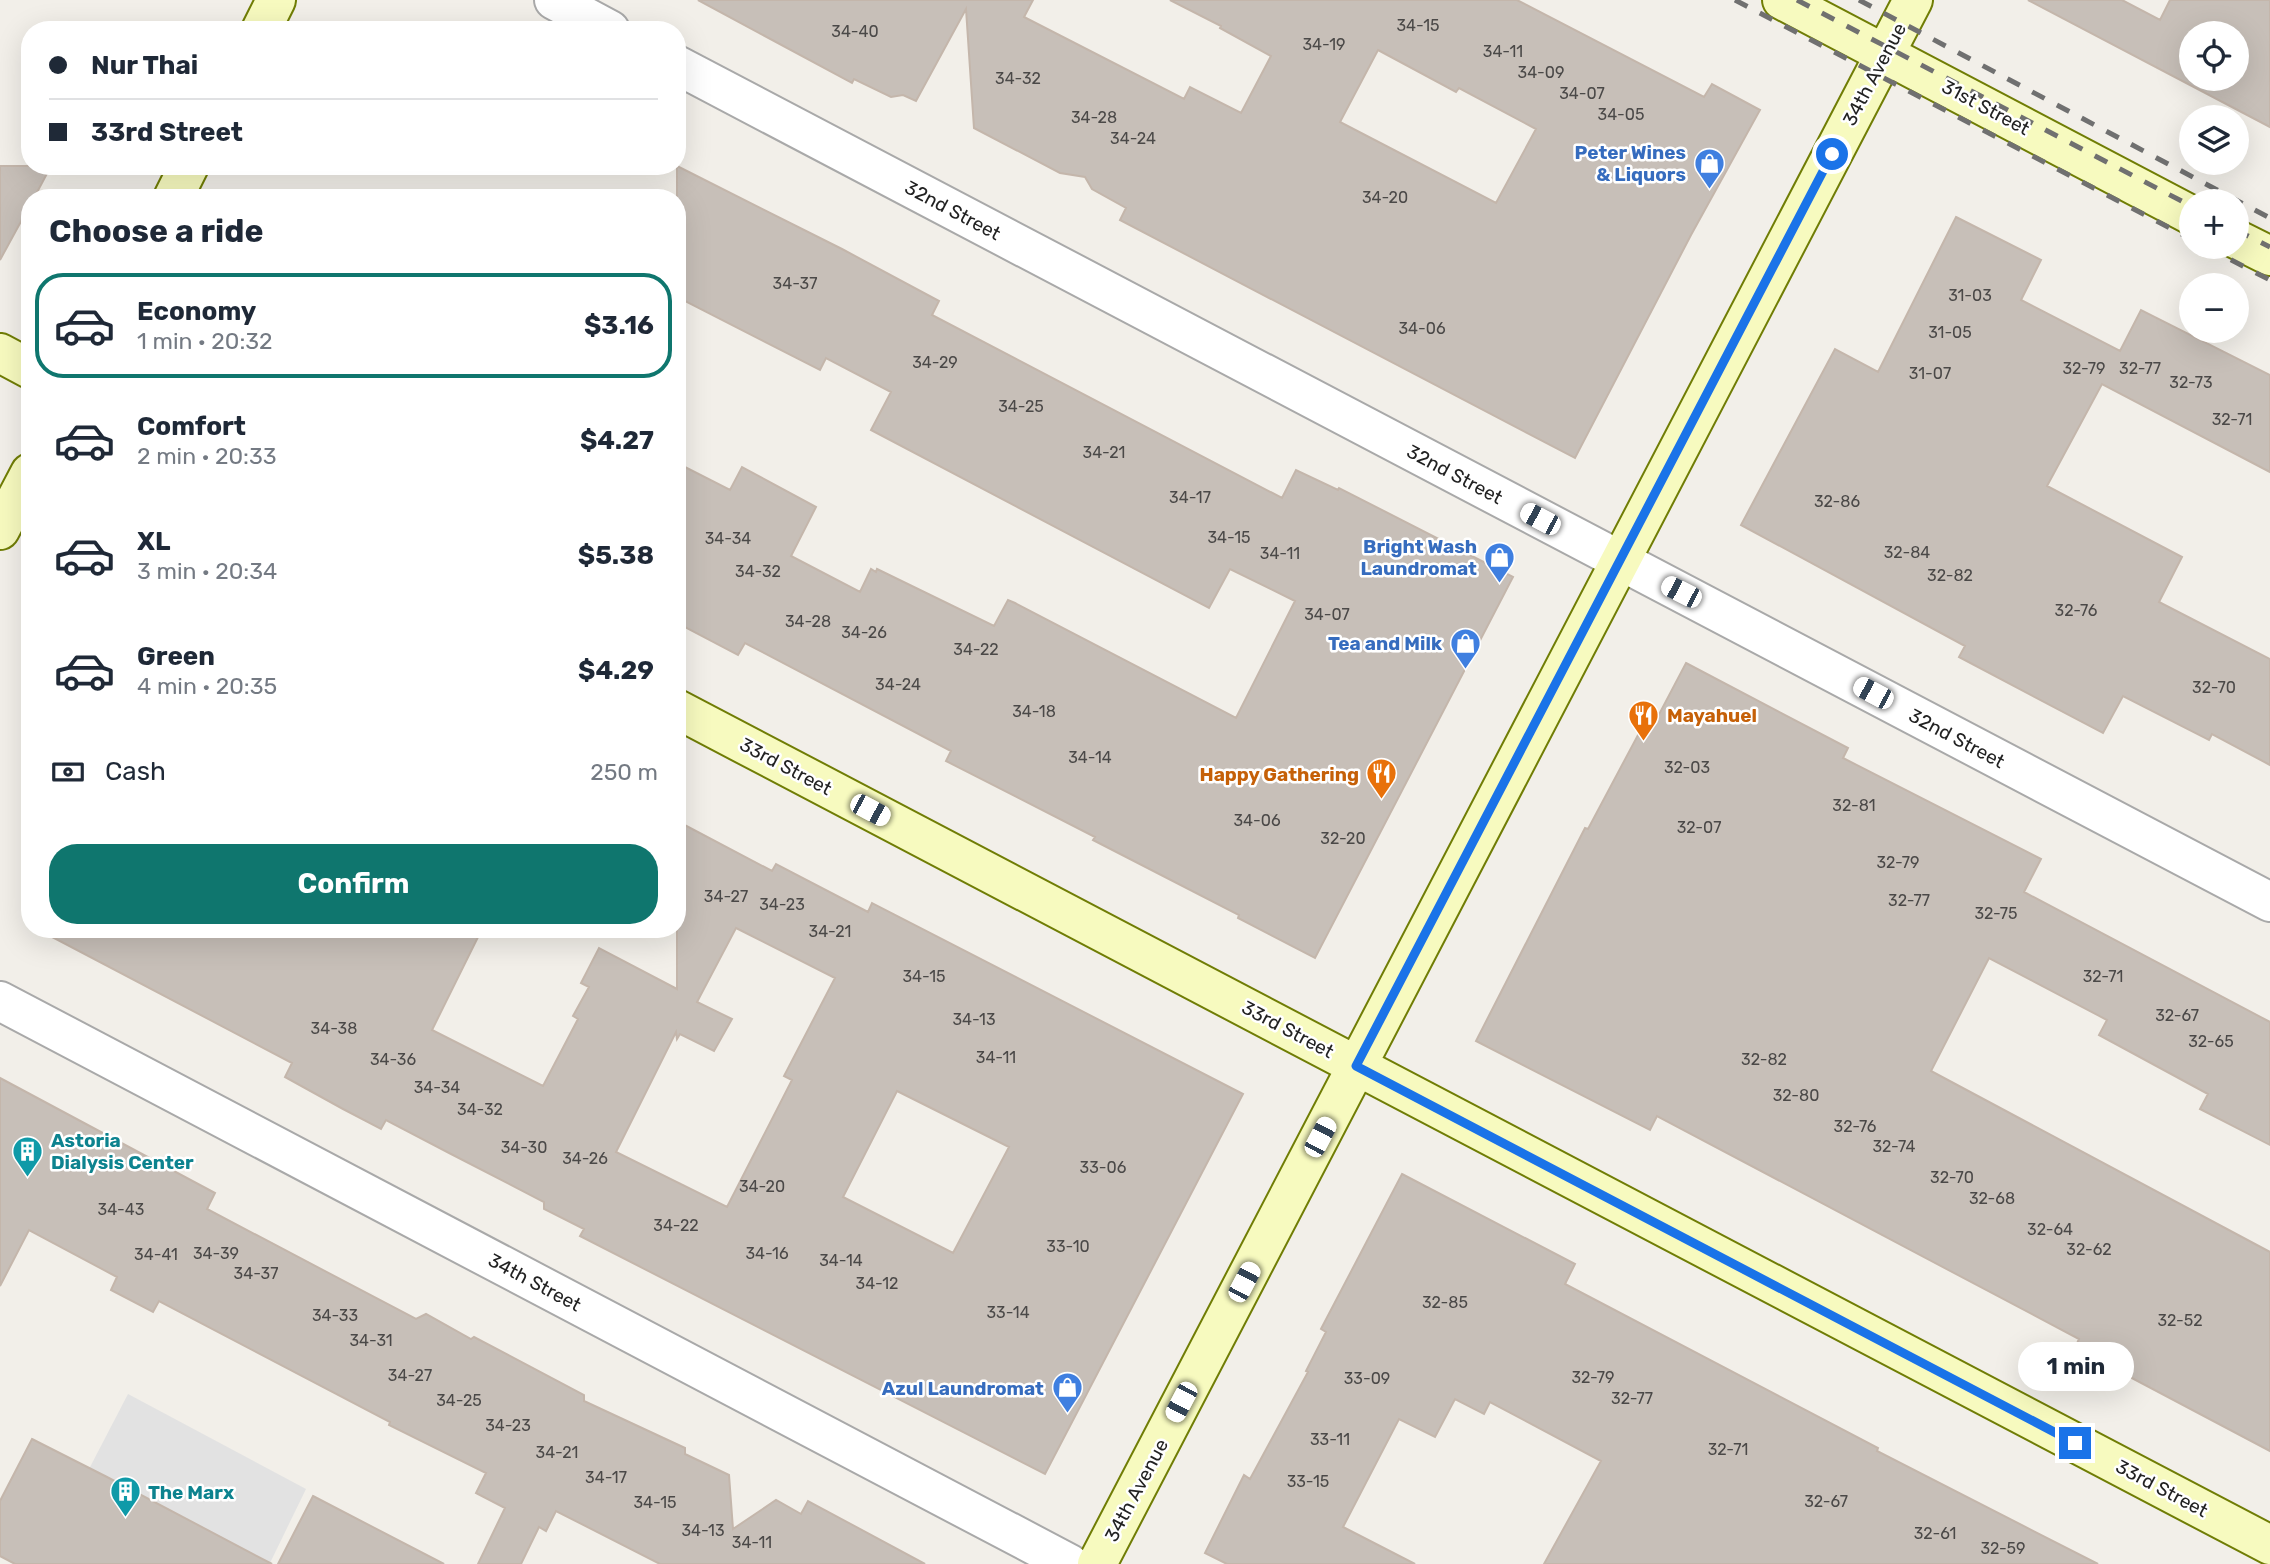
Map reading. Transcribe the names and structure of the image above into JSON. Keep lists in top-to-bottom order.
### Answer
{
  "streets": {
    "main road": ["34th Avenue", "31st Street", "33rd Street"],
    "street": ["32nd Street", "34th Street"]
  },
  "crossings": [
    ["34th Avenue", "31st Street"],
    ["34th Avenue", "32nd Street"],
    ["34th Avenue", "33rd Street"]
  ],
  "places": {
    "shop": [
      "Peter Wines & Liquors",
      "Bright Wash Laundromat",
      "Tea and Milk",
      "Azul Laundromat"
    ],
    "restaurant": ["Mayahuel", "Happy Gathering"],
    "building": ["Astoria Dialysis Center", "The Marx"]
  },
  "house_numbers": [
    "34-15",
    "34-40",
    "34-19",
    "34-11",
    "34-09",
    "34-32",
    "34-07",
    "34-05",
    "34-28",
    "34-24",
    "34-20",
    "34-37",
    "31-03",
    "34-06",
    "31-05",
    "34-29",
    "32-79",
    "32-77",
    "31-07",
    "32-73",
    "34-25",
    "32-71",
    "34-21",
    "34-17",
    "32-86",
    "34-15",
    "34-34",
    "32-84",
    "34-11",
    "34-32",
    "32-82",
    "32-76",
    "34-07",
    "34-28",
    "34-26",
    "34-22",
    "34-24",
    "32-70",
    "34-18",
    "34-14",
    "32-03",
    "32-81",
    "34-06",
    "32-07",
    "32-20",
    "32-79",
    "34-27",
    "32-77",
    "34-23",
    "32-75",
    "34-21",
    "34-15",
    "32-71",
    "32-67",
    "34-13",
    "34-38",
    "32-65",
    "34-11",
    "34-36",
    "32-82",
    "34-34",
    "32-80",
    "34-32",
    "32-76",
    "32-74",
    "34-30",
    "34-26",
    "33-06",
    "32-70",
    "34-20",
    "32-68",
    "34-43",
    "34-22",
    "32-64",
    "33-10",
    "32-62",
    "34-39",
    "34-16",
    "34-41",
    "34-14",
    "34-37",
    "34-12",
    "32-85",
    "33-14",
    "34-33",
    "32-52",
    "34-31",
    "34-27",
    "32-79",
    "33-09",
    "32-77",
    "34-25",
    "34-23",
    "33-11",
    "32-71",
    "34-21",
    "34-17",
    "33-15",
    "32-67",
    "34-15",
    "34-13",
    "32-61",
    "34-11",
    "32-59"
  ],
  "page": {
    "map_buttons": ["+", "−"],
    "banner": ["Nur Thai", "33rd Street"],
    "heading": "Choose a ride",
    "list": [
      {
        "name": "Economy",
        "note": "1 min · 20:32",
        "value": "$3.16"
      },
      {
        "name": "Comfort",
        "note": "2 min · 20:33",
        "value": "$4.27"
      },
      {
        "name": "XL",
        "note": "3 min · 20:34",
        "value": "$5.38"
      },
      {
        "name": "Green",
        "note": "4 min · 20:35",
        "value": "$4.29"
      }
    ],
    "pay": ["Cash", "250 m"],
    "buttons": "Confirm",
    "bubble": "1 min"
  }
}
